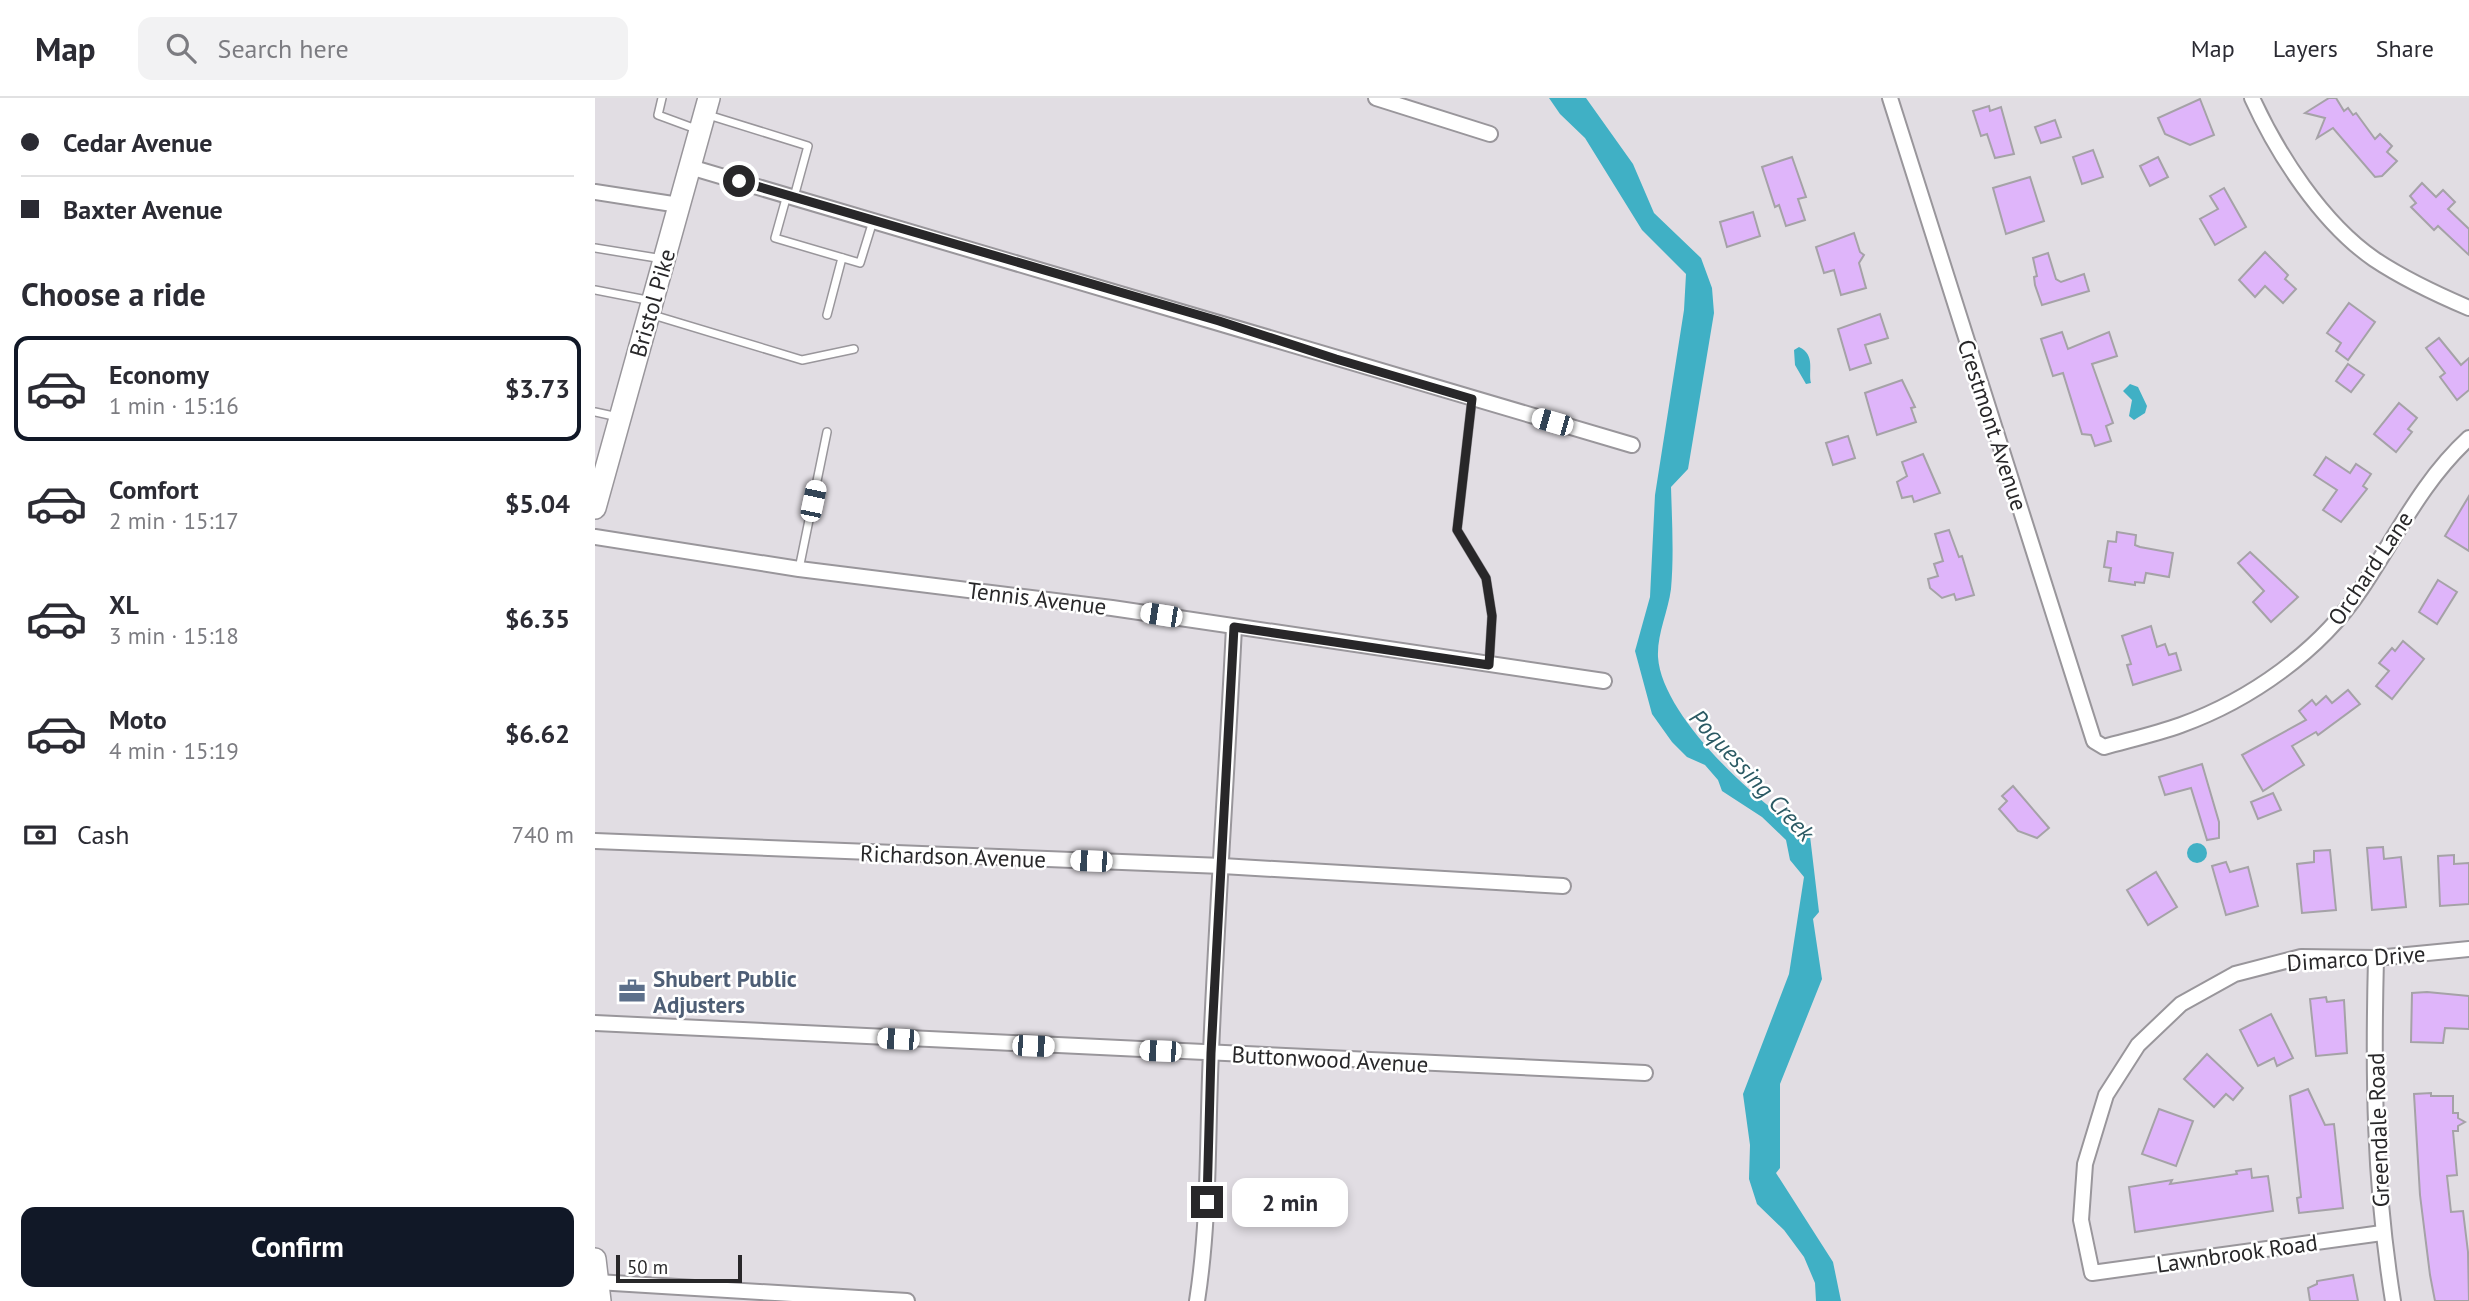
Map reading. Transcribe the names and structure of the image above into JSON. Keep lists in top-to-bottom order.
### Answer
{
  "streets": {
    "main road": ["Bristol Pike"],
    "street": [
      "Crestmont Avenue",
      "Orchard Lane",
      "Tennis Avenue",
      "Richardson Avenue",
      "Dimarco Drive",
      "Buttonwood Avenue",
      "Greendale Road",
      "Lawnbrook Road"
    ]
  },
  "crossings": [
    ["Crestmont Avenue", "Orchard Lane"],
    ["Dimarco Drive", "Greendale Road"],
    ["Dimarco Drive", "Lawnbrook Road"],
    ["Greendale Road", "Lawnbrook Road"]
  ],
  "water": ["Poquessing Creek"],
  "places": {
    "office": ["Shubert Public Adjusters"]
  },
  "scale_bar": "50 m",
  "page": {
    "header": "Map",
    "search": "Search here",
    "nav": ["Map", "Layers", "Share"],
    "banner": ["Cedar Avenue", "Baxter Avenue"],
    "heading": "Choose a ride",
    "list": [
      {
        "name": "Economy",
        "note": "1 min · 15:16",
        "value": "$3.73"
      },
      {
        "name": "Comfort",
        "note": "2 min · 15:17",
        "value": "$5.04"
      },
      {
        "name": "XL",
        "note": "3 min · 15:18",
        "value": "$6.35"
      },
      {
        "name": "Moto",
        "note": "4 min · 15:19",
        "value": "$6.62"
      }
    ],
    "pay": ["Cash", "740 m"],
    "bubble": "2 min",
    "buttons": "Confirm",
    "scale": "50 m"
  }
}
